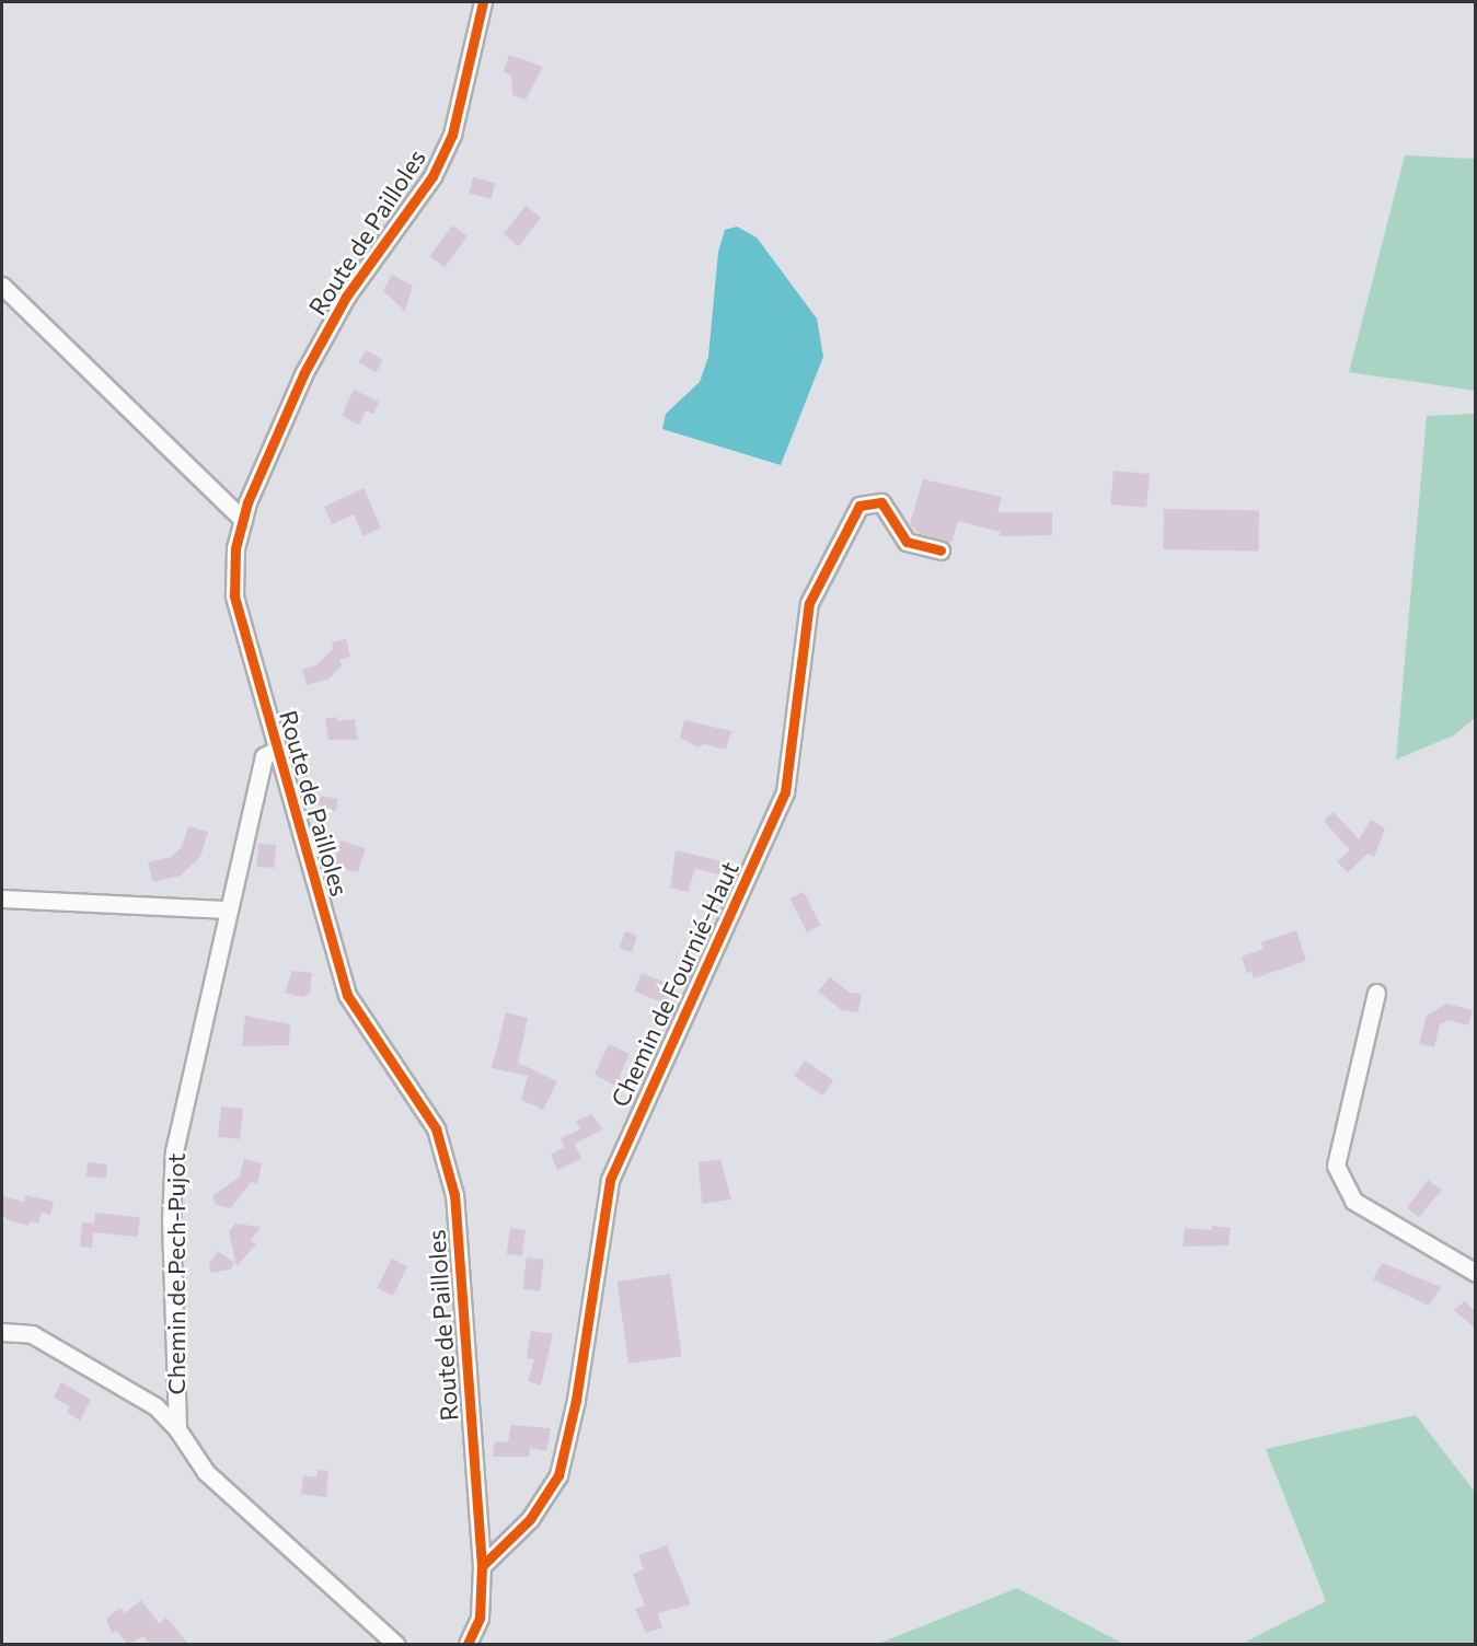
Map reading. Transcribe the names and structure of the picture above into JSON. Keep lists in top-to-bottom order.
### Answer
{
  "streets": {
    "street": ["Route de Pailloles", "Chemin de Fournié-Haut", "Chemin de Pech-Pujot"]
  },
  "crossings": [
    ["Route de Pailloles", "Chemin de Fournié-Haut"],
    ["Route de Pailloles", "Chemin de Pech-Pujot"]
  ]
}
